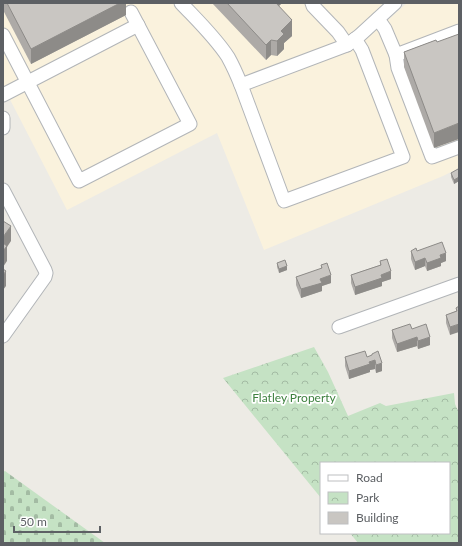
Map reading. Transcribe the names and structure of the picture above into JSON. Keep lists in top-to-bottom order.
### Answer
{
  "parks": ["Flatley Property"],
  "legend": ["Road", "Park", "Building"],
  "scale_bar": "50 m"
}
